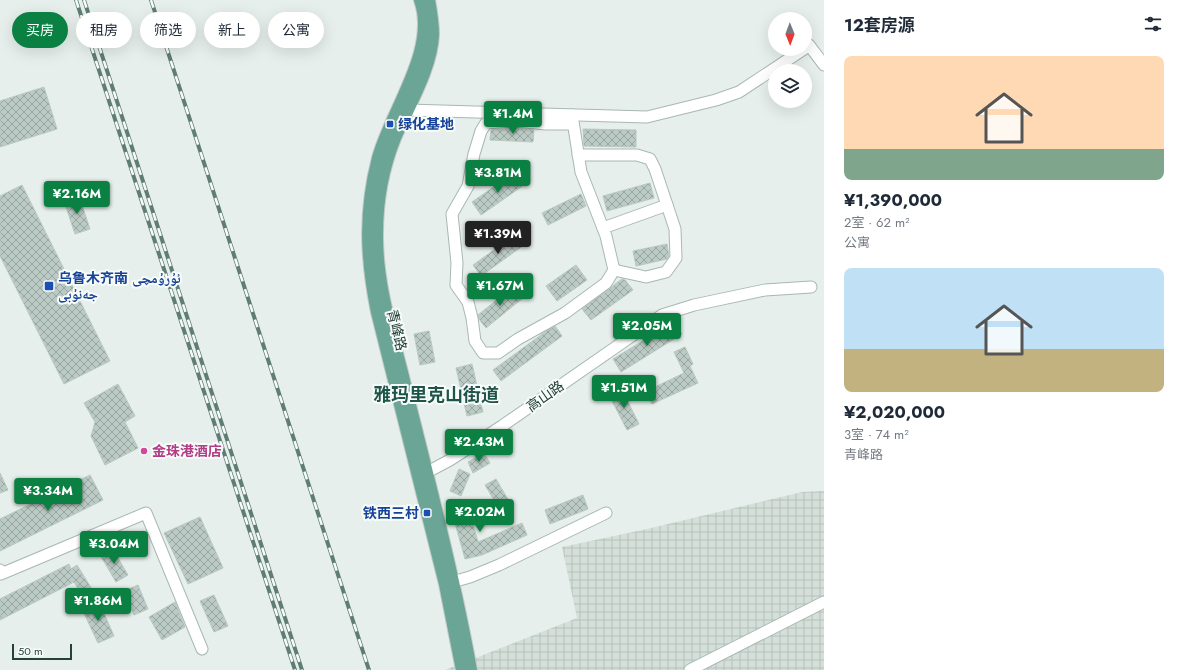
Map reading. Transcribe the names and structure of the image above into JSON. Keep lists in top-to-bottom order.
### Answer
{
  "streets": {
    "main road": ["青峰路"],
    "street": ["高山路"]
  },
  "crossings": [
    ["青峰路", "高山路"]
  ],
  "districts": ["雅玛里克山街道"],
  "places": {
    "transit": ["绿化基地", "乌鲁木齐南 ئۇرۇمچى جەنۇبى", "铁西三村"],
    "other": ["金珠港酒店"]
  },
  "scale_bar": "50 m",
  "north": "bottom",
  "page": {
    "heading": "12套房源",
    "chip": [
      "买房",
      "租房",
      "筛选",
      "新上",
      "公寓"
    ],
    "list": [
      {
        "name": "¥1,390,000",
        "note": "2室 · 62 m² · 公寓"
      },
      {
        "name": "¥2,020,000",
        "note": "3室 · 74 m² · 青峰路"
      }
    ],
    "price": [
      "¥1.4M",
      "¥3.81M",
      "¥2.16M",
      "¥1.39M",
      "¥1.67M",
      "¥2.05M",
      "¥1.51M",
      "¥2.43M",
      "¥3.34M",
      "¥2.02M",
      "¥3.04M",
      "¥1.86M"
    ],
    "scale": "50 m"
  }
}
